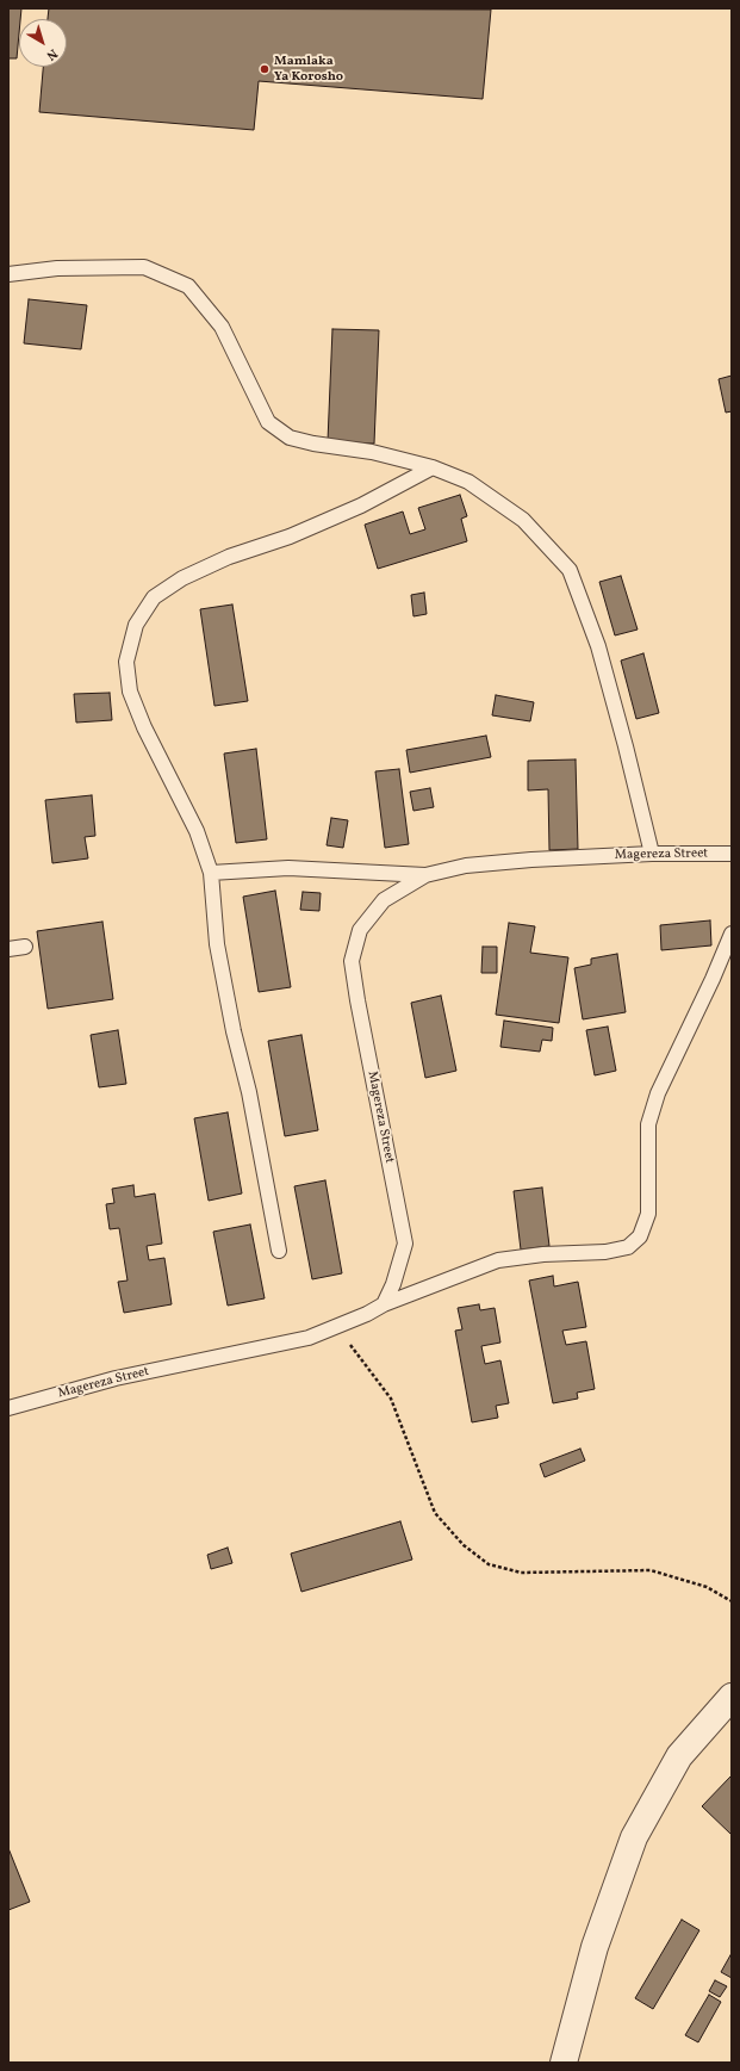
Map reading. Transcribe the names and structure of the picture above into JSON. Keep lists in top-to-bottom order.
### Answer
{
  "streets": {
    "lane": ["Magereza Street"]
  },
  "places": ["Mamlaka Ya Korosho"],
  "north": "bottom right"
}
